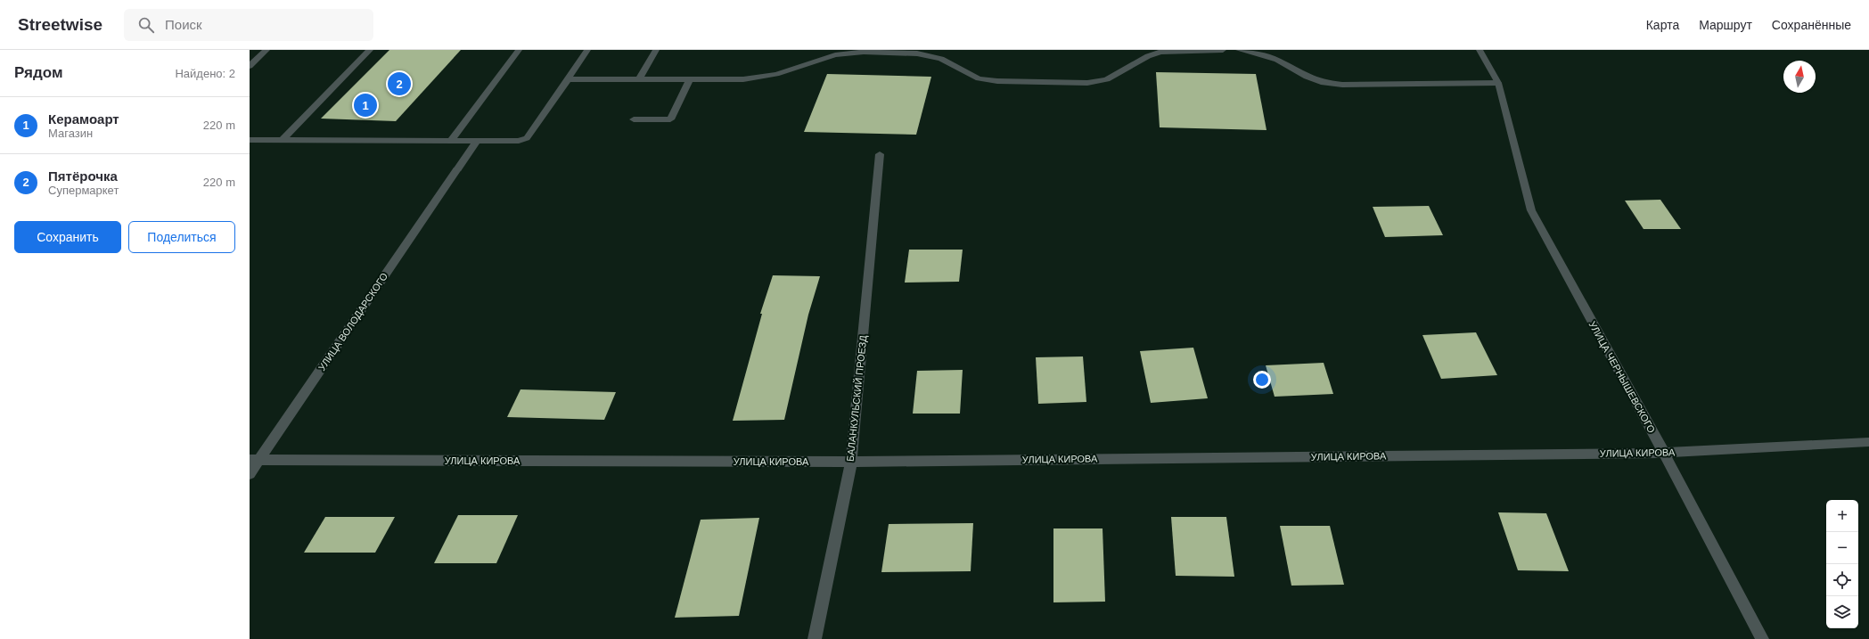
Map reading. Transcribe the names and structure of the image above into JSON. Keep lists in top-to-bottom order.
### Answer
{
  "streets": {
    "street": [
      "УЛИЦА ВОЛОДАРСКОГО",
      "УЛИЦА ЧЕРНЫШЕВСКОГО",
      "БАЛАНКУЛЬСКИЙ ПРОЕЗД",
      "УЛИЦА КИРОВА"
    ]
  },
  "crossings": [
    ["УЛИЦА ВОЛОДАРСКОГО", "УЛИЦА КИРОВА"],
    ["УЛИЦА ЧЕРНЫШЕВСКОГО", "УЛИЦА КИРОВА"],
    ["БАЛАНКУЛЬСКИЙ ПРОЕЗД", "УЛИЦА КИРОВА"]
  ],
  "north": "top",
  "page": {
    "header": "Streetwise",
    "search": "Поиск",
    "nav": ["Карта", "Маршрут", "Сохранённые"],
    "heading": ["Рядом", "Найдено: 2"],
    "pins": ["2", "1"],
    "list": [
      {
        "mark": "1",
        "name": "Керамоарт",
        "note": "Магазин",
        "value": "220 m"
      },
      {
        "mark": "2",
        "name": "Пятёрочка",
        "note": "Супермаркет",
        "value": "220 m"
      }
    ],
    "buttons": ["Сохранить", "Поделиться"],
    "map_buttons": ["+", "−"]
  }
}
